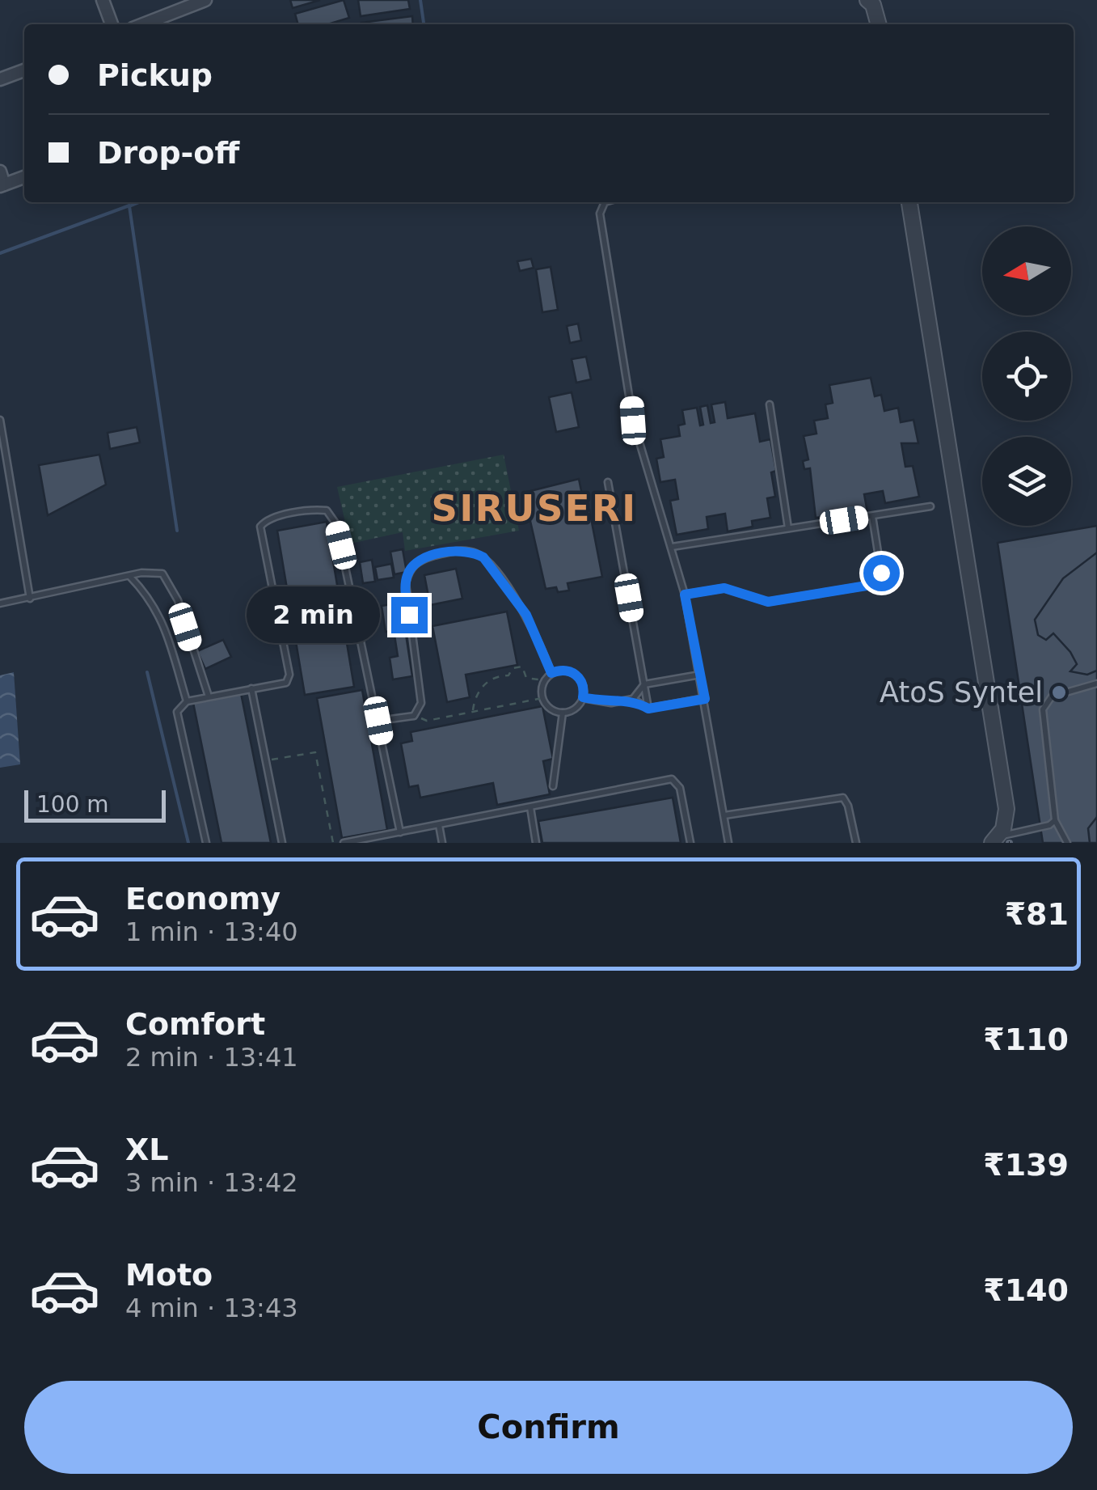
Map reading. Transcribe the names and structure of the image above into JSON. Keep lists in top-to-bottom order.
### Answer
{
  "districts": ["SIRUSERI"],
  "places": ["AtoS Syntel"],
  "scale_bar": "100 m",
  "north": "left",
  "page": {
    "banner": ["Pickup", "Drop-off"],
    "bubble": "2 min",
    "scale": "100 m",
    "list": [
      {
        "name": "Economy",
        "note": "1 min · 13:40",
        "value": "₹81"
      },
      {
        "name": "Comfort",
        "note": "2 min · 13:41",
        "value": "₹110"
      },
      {
        "name": "XL",
        "note": "3 min · 13:42",
        "value": "₹139"
      },
      {
        "name": "Moto",
        "note": "4 min · 13:43",
        "value": "₹140"
      }
    ],
    "buttons": "Confirm"
  }
}
